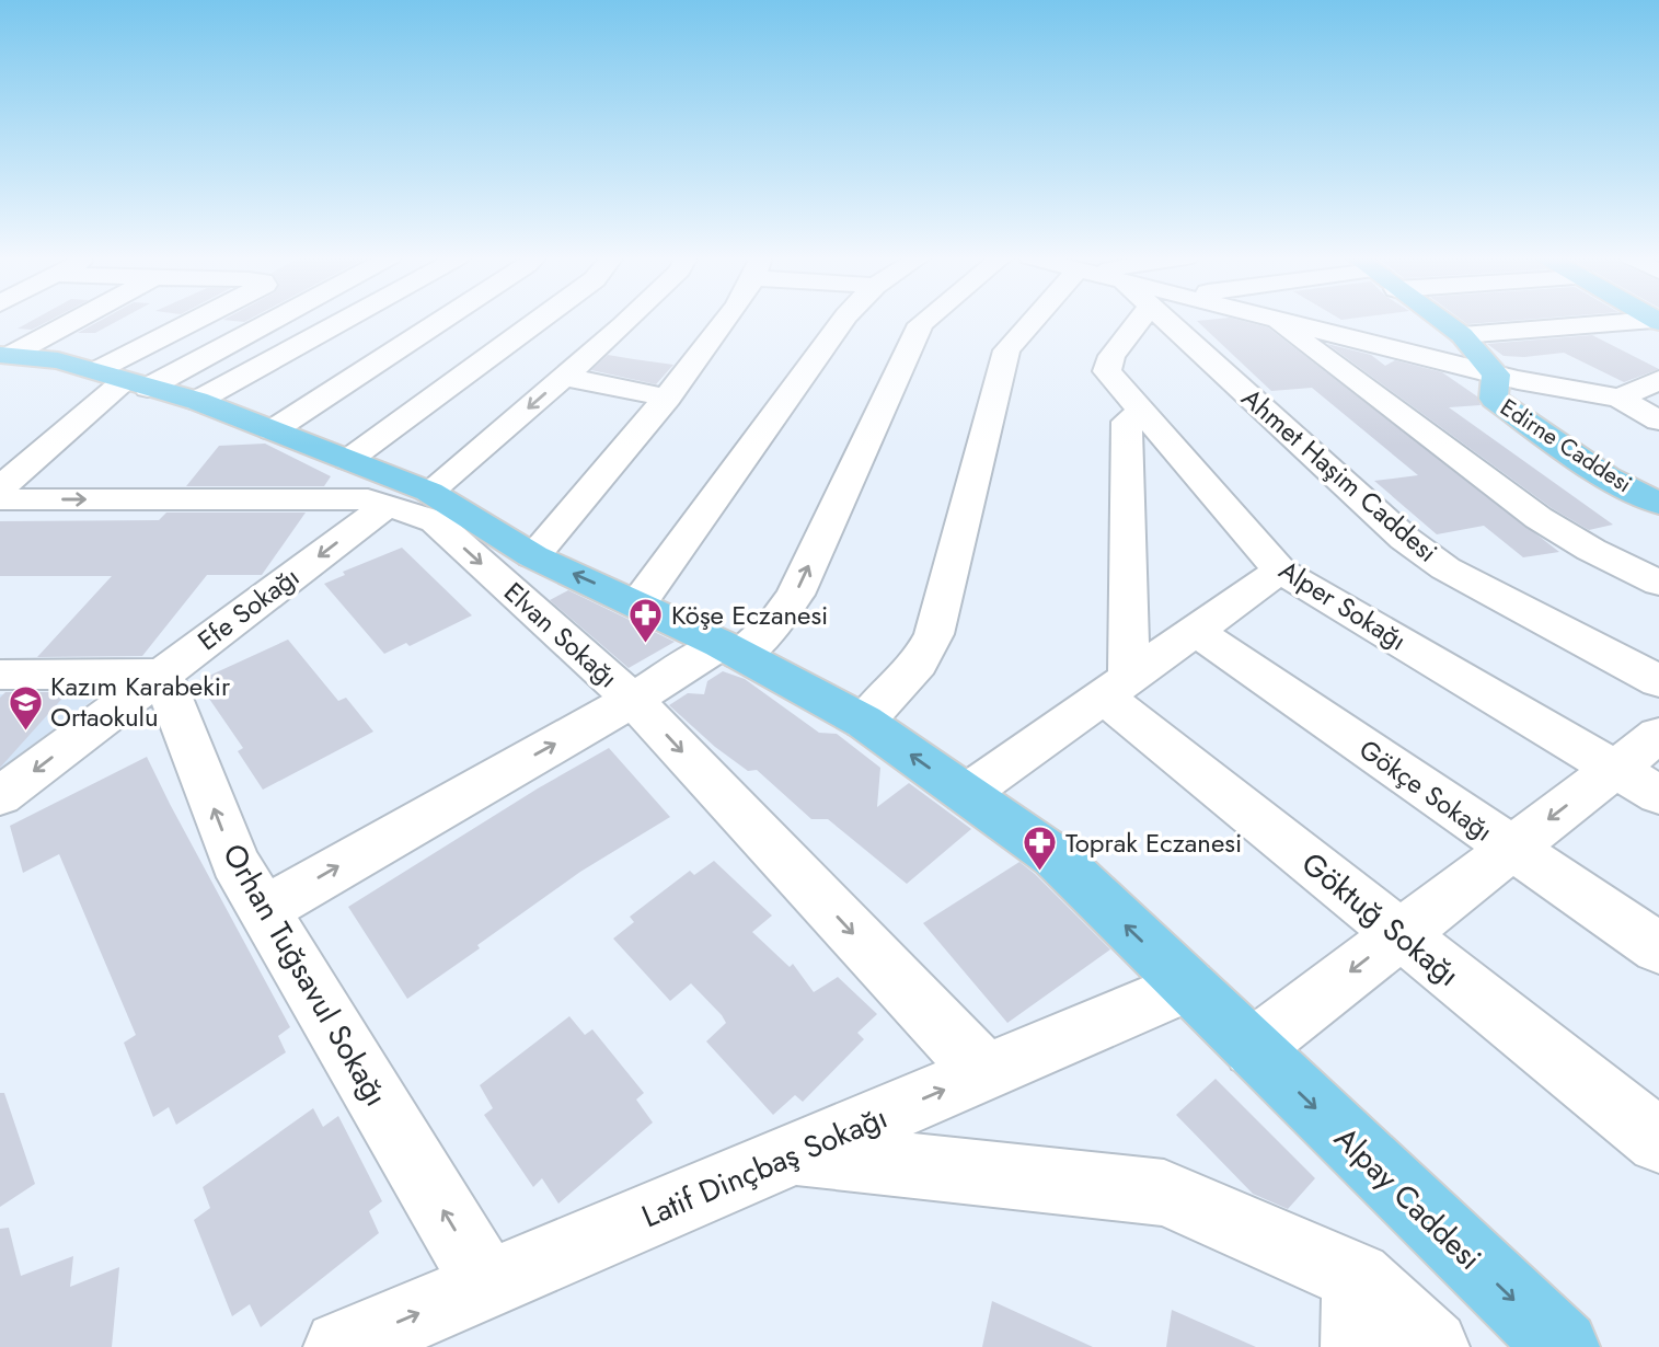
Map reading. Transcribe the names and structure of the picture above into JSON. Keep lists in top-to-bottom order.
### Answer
{
  "streets": {
    "main road": ["Edirne Caddesi", "Alpay Caddesi"],
    "street": [
      "Ahmet Haşim Caddesi",
      "Alper Sokağı",
      "Efe Sokağı",
      "Elvan Sokağı",
      "Gökçe Sokağı",
      "Göktuğ Sokağı",
      "Orhan Tuğsavul Sokağı",
      "Latif Dinçbaş Sokağı"
    ]
  },
  "crossings": [
    ["Efe Sokağı", "Elvan Sokağı"],
    ["Efe Sokağı", "Orhan Tuğsavul Sokağı"],
    ["Efe Sokağı", "Alpay Caddesi"],
    ["Elvan Sokağı", "Latif Dinçbaş Sokağı"],
    ["Elvan Sokağı", "Alpay Caddesi"],
    ["Orhan Tuğsavul Sokağı", "Latif Dinçbaş Sokağı"],
    ["Latif Dinçbaş Sokağı", "Alpay Caddesi"]
  ],
  "one_way": ["Elvan Sokağı", "Orhan Tuğsavul Sokağı", "Latif Dinçbaş Sokağı"],
  "places": {
    "pharmacy": ["Köşe Eczanesi", "Toprak Eczanesi"],
    "school or university": ["Kazım Karabekir Ortaokulu"]
  }
}
